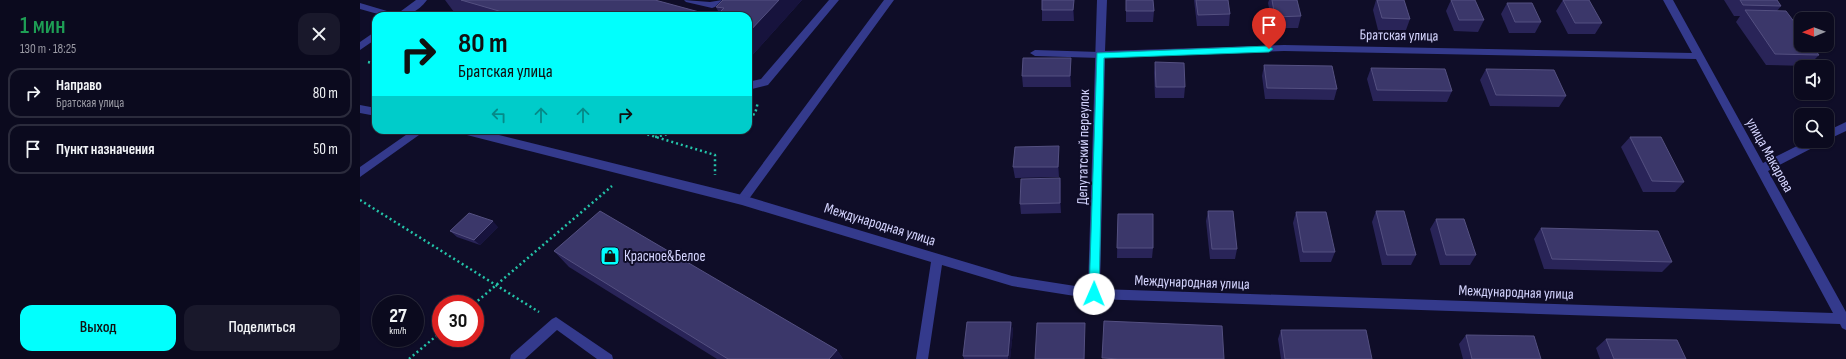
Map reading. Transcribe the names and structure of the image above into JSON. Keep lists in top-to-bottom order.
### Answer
{
  "streets": {
    "street": [
      "Братская улица",
      "Депутатский переулок",
      "улица Макарова",
      "Международная улица"
    ]
  },
  "crossings": [
    ["Братская улица", "Депутатский переулок"],
    ["Братская улица", "улица Макарова"],
    ["Депутатский переулок", "Международная улица"],
    ["улица Макарова", "Международная улица"]
  ],
  "places": {
    "shop": ["Красное&Белое"]
  },
  "north": "left",
  "page": {
    "heading": ["1 мин", "130 m · 18:25"],
    "turn": ["80 m", "Братская улица"],
    "list": [
      {
        "name": "Направо",
        "note": "Братская улица",
        "value": "80 m"
      },
      {
        "name": "Пункт назначения",
        "value": "50 m"
      }
    ],
    "speed": "27 km/h",
    "limit": "30",
    "buttons": ["Выход", "Поделиться"]
  }
}
